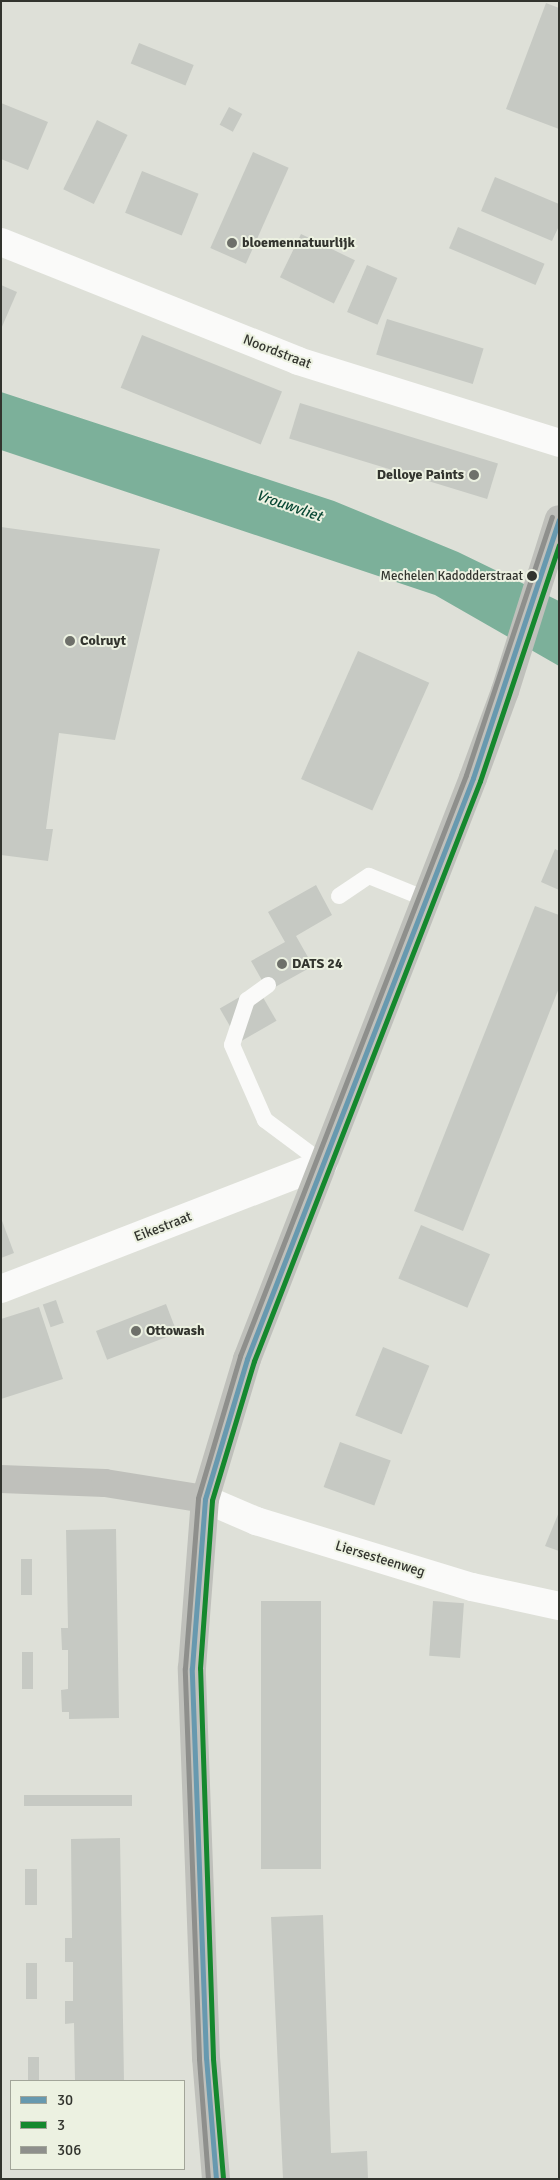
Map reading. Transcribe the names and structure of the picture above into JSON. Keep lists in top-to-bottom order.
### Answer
{
  "streets": {
    "street": ["Noordstraat", "Eikestraat", "Liersesteenweg"]
  },
  "water": ["Vrouwvliet"],
  "places": [
    "bloemennatuurlijk",
    "Delloye Paints",
    "Mechelen Kadodderstraat",
    "Colruyt",
    "DATS 24",
    "Ottowash"
  ],
  "lines": ["transit line 306", "transit line 30", "transit line 3"],
  "legend": ["30", "3", "306"]
}
